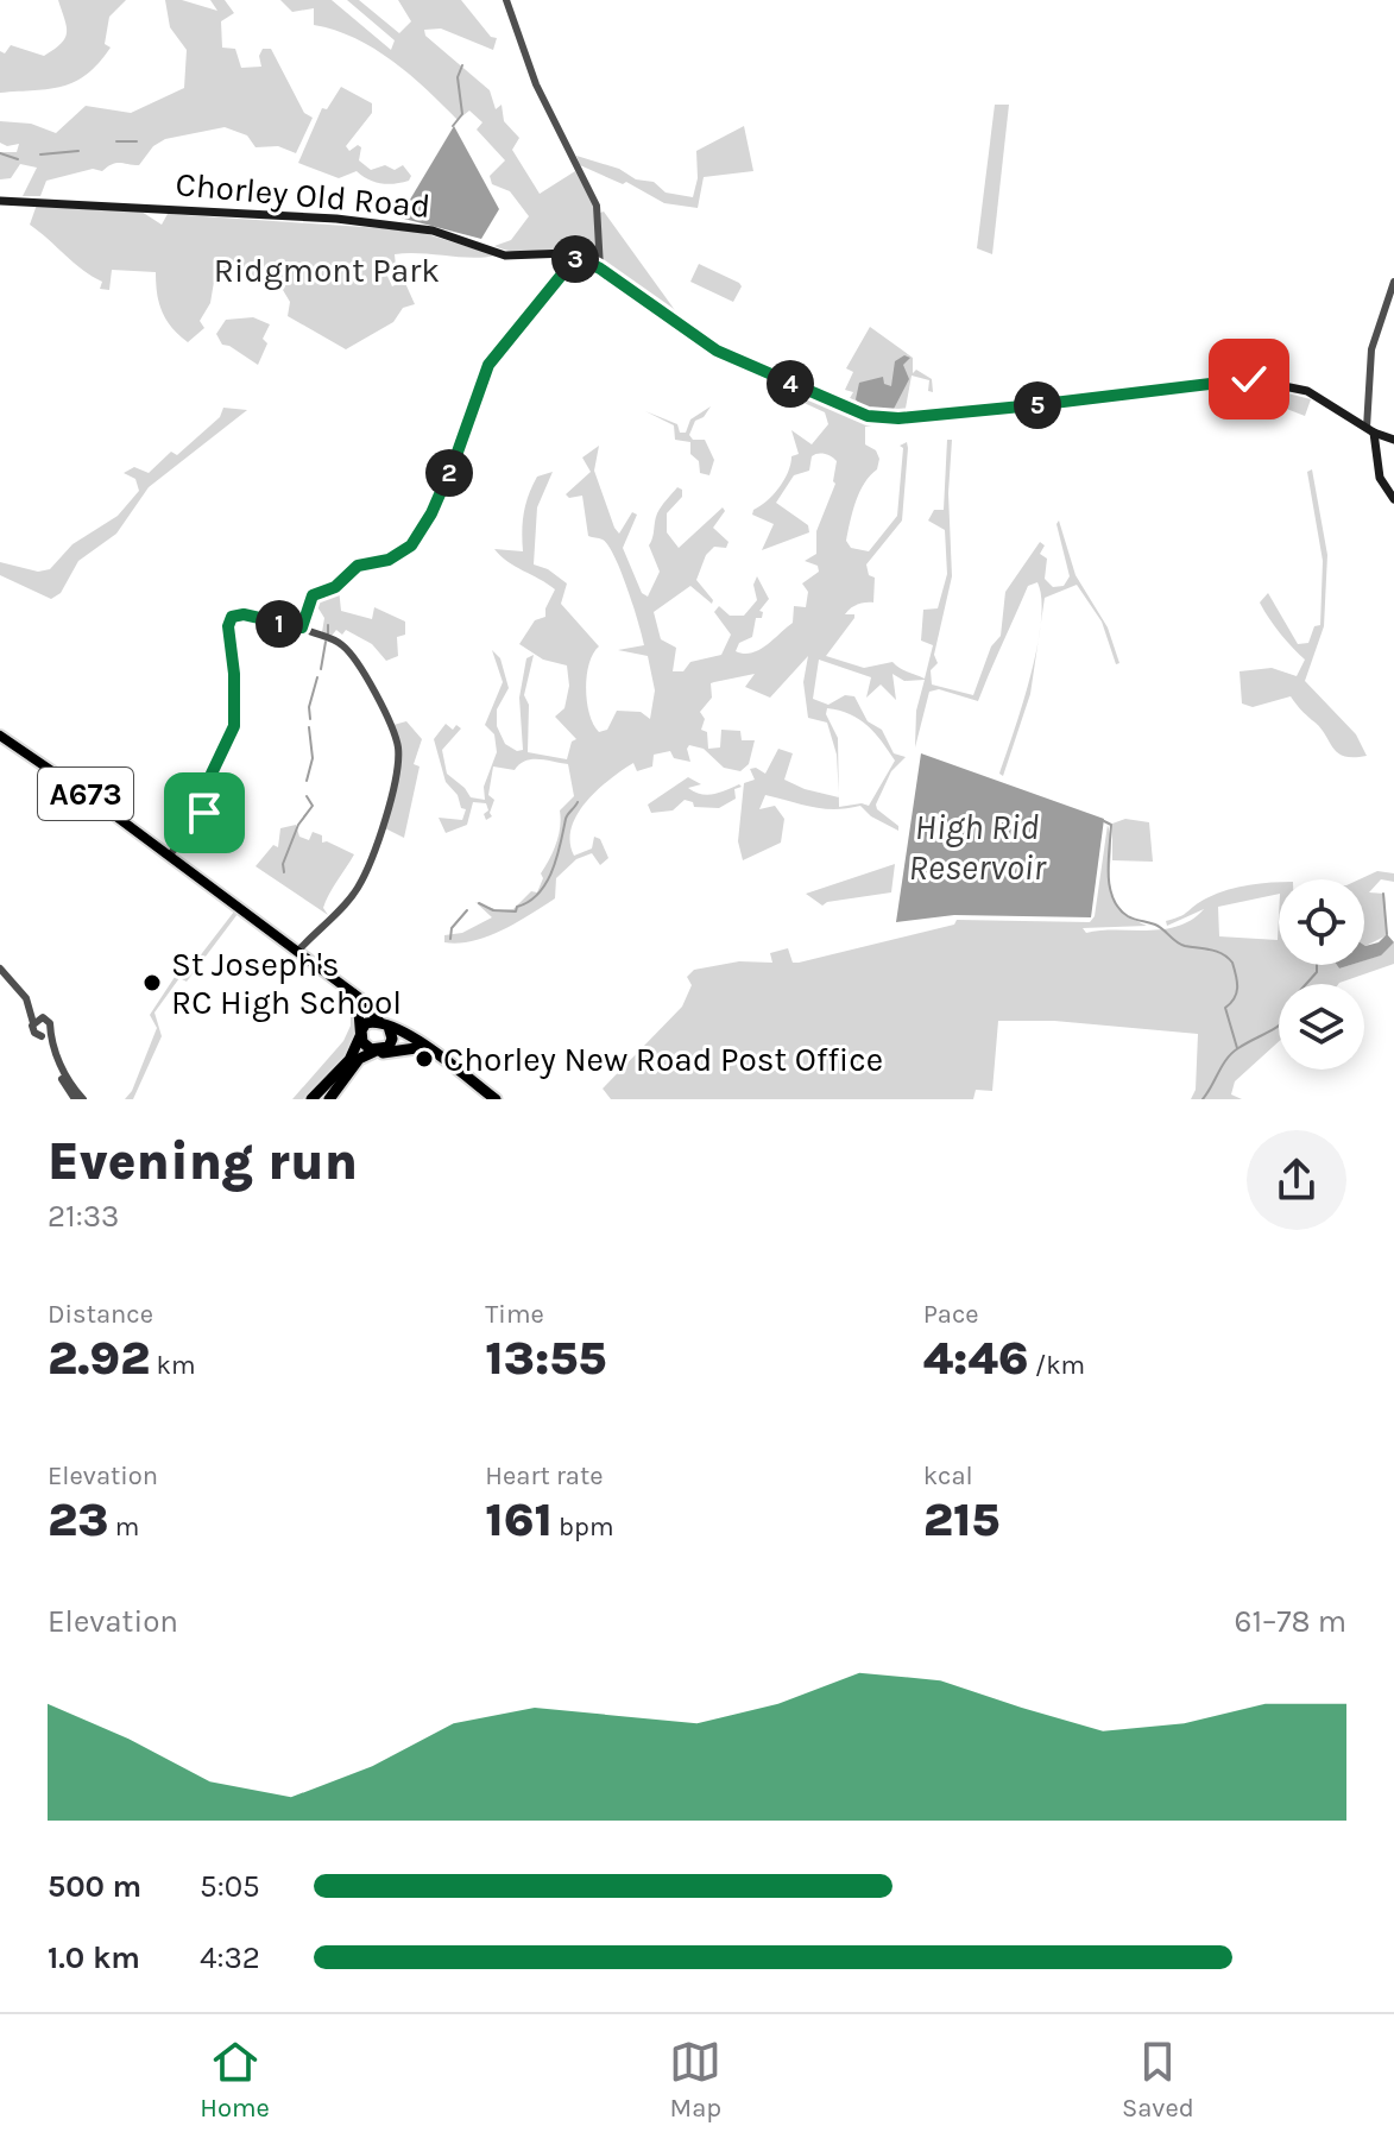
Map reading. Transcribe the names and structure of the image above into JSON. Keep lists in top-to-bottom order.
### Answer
{
  "streets": {
    "highway": ["A673"],
    "main road": ["Chorley Old Road"]
  },
  "water": ["High Rid Reservoir"],
  "parks": ["Ridgmont Park"],
  "places": ["St Joseph's RC High School", "Chorley New Road Post Office"],
  "page": {
    "pins": [
      "3",
      "4",
      "5",
      "2",
      "1"
    ],
    "heading": ["Evening run", "21:33"],
    "stats": [
      ["Distance", "2.92 km"],
      ["Time", "13:55"],
      ["Pace", "4:46 /km"],
      ["Elevation", "23 m"],
      ["Heart rate", "161 bpm"],
      ["kcal", "215"]
    ],
    "chart": ["Elevation", "61–78 m"],
    "list": [
      {
        "name": "500 m",
        "note": "5:05"
      },
      {
        "name": "1.0 km",
        "note": "4:32"
      }
    ],
    "tabs": ["Home", "Map", "Saved"]
  }
}
